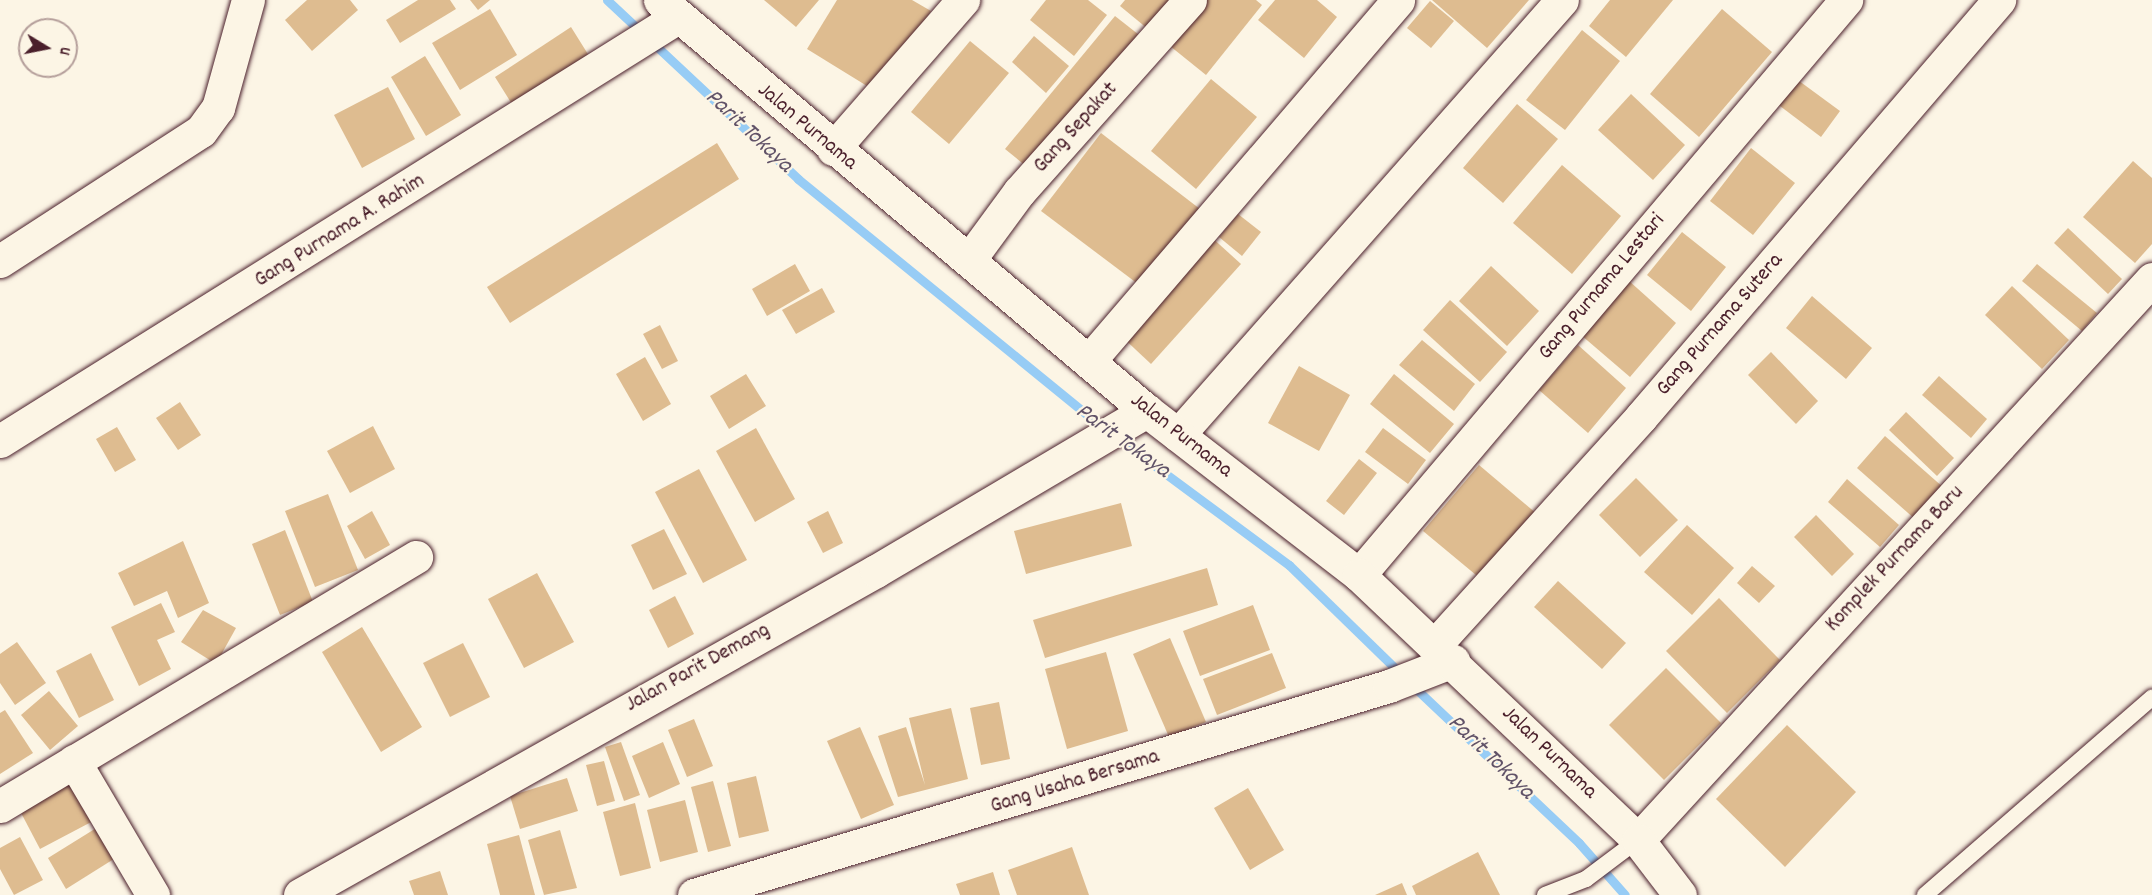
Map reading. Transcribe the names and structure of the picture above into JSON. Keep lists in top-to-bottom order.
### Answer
{
  "streets": {
    "street": [
      "Jalan Purnama",
      "Gang Sepakat",
      "Gang Purnama A. Rahim",
      "Gang Purnama Lestari",
      "Gang Purnama Sutera",
      "Komplek Purnama Baru",
      "Jalan Parit Demang",
      "Gang Usaha Bersama"
    ]
  },
  "crossings": [
    ["Jalan Purnama", "Gang Sepakat"],
    ["Jalan Purnama", "Gang Purnama A. Rahim"],
    ["Jalan Purnama", "Gang Purnama Lestari"],
    ["Jalan Purnama", "Gang Purnama Sutera"],
    ["Jalan Purnama", "Komplek Purnama Baru"],
    ["Jalan Purnama", "Jalan Parit Demang"],
    ["Jalan Purnama", "Gang Usaha Bersama"],
    ["Gang Purnama Sutera", "Gang Usaha Bersama"]
  ],
  "water": ["Parit Tokaya"],
  "north": "right"
}
